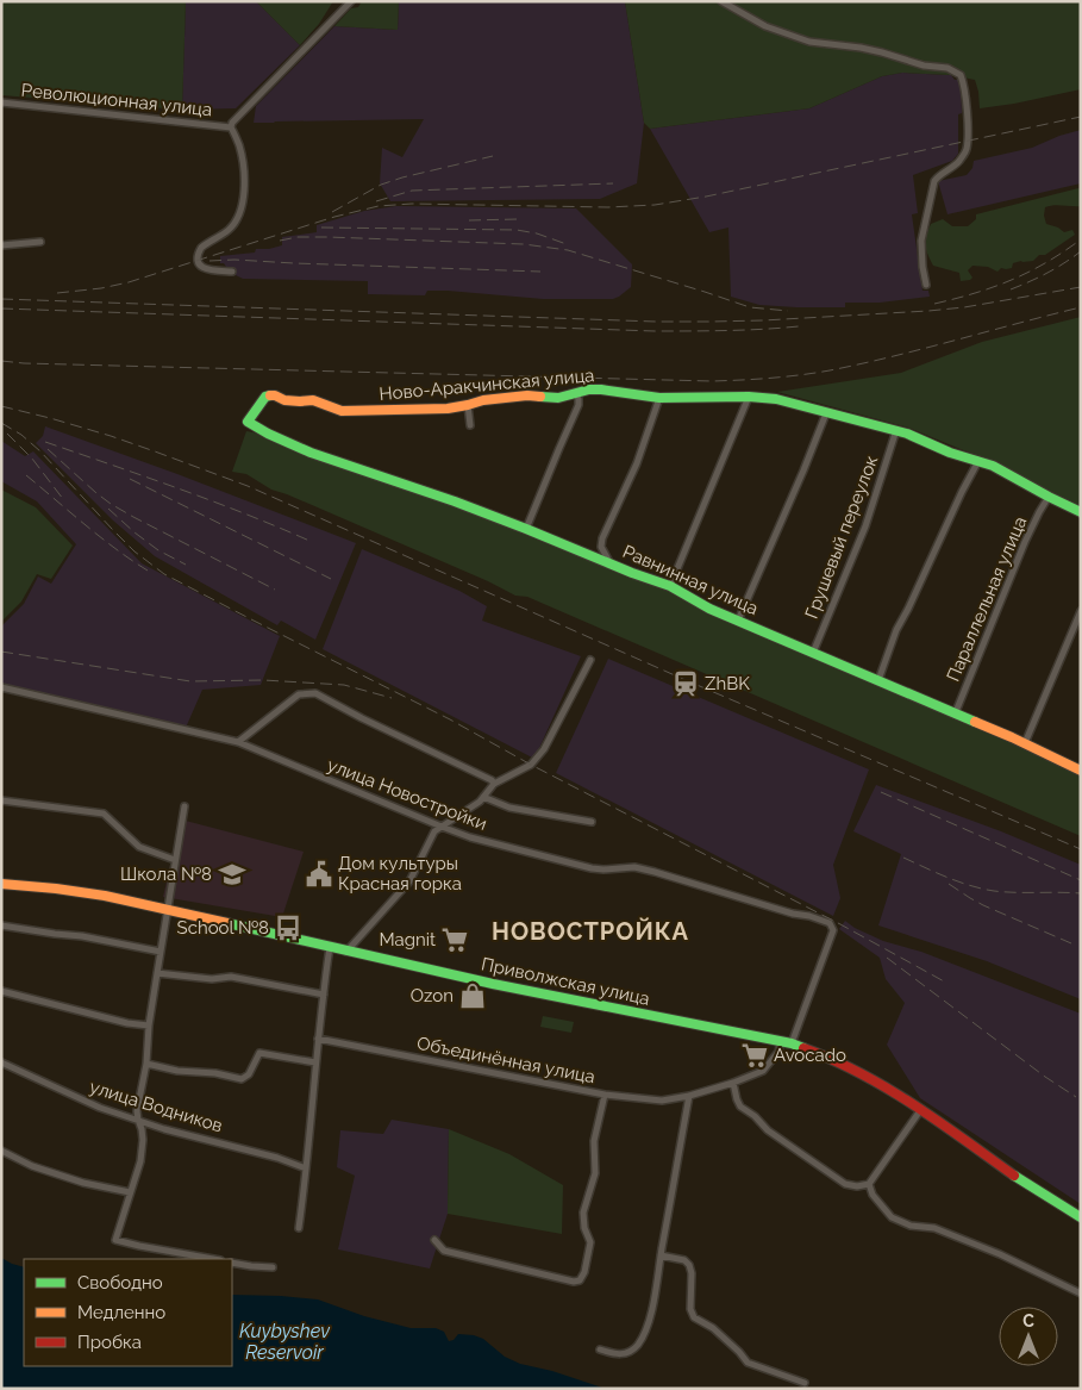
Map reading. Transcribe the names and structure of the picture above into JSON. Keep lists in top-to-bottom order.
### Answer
{
  "streets": {
    "street": [
      "Революционная улица",
      "Ново-Аракчинская улица",
      "Грушевый переулок",
      "Равнинная улица",
      "Параллельная улица",
      "улица Новостройки",
      "Приволжская улица",
      "Объединённая улица",
      "улица Водников"
    ]
  },
  "crossings": [
    ["Ново-Аракчинская улица", "Грушевый переулок"],
    ["Ново-Аракчинская улица", "Равнинная улица"],
    ["Ново-Аракчинская улица", "Параллельная улица"],
    ["Грушевый переулок", "Равнинная улица"],
    ["Равнинная улица", "Параллельная улица"],
    ["улица Новостройки", "Приволжская улица"],
    ["Приволжская улица", "Объединённая улица"]
  ],
  "districts": ["НОВОСТРОЙКА"],
  "water": ["Kuybyshev Reservoir"],
  "places": {
    "station": ["ZhBK"],
    "school or university": ["Школа №8"],
    "public building": ["Дом культуры Красная горка"],
    "bus stop": ["School №8"],
    "supermarket": ["Magnit", "Avocado"],
    "shop": ["Ozon"]
  },
  "legend": ["Свободно", "Медленно", "Пробка"],
  "north": "top"
}
